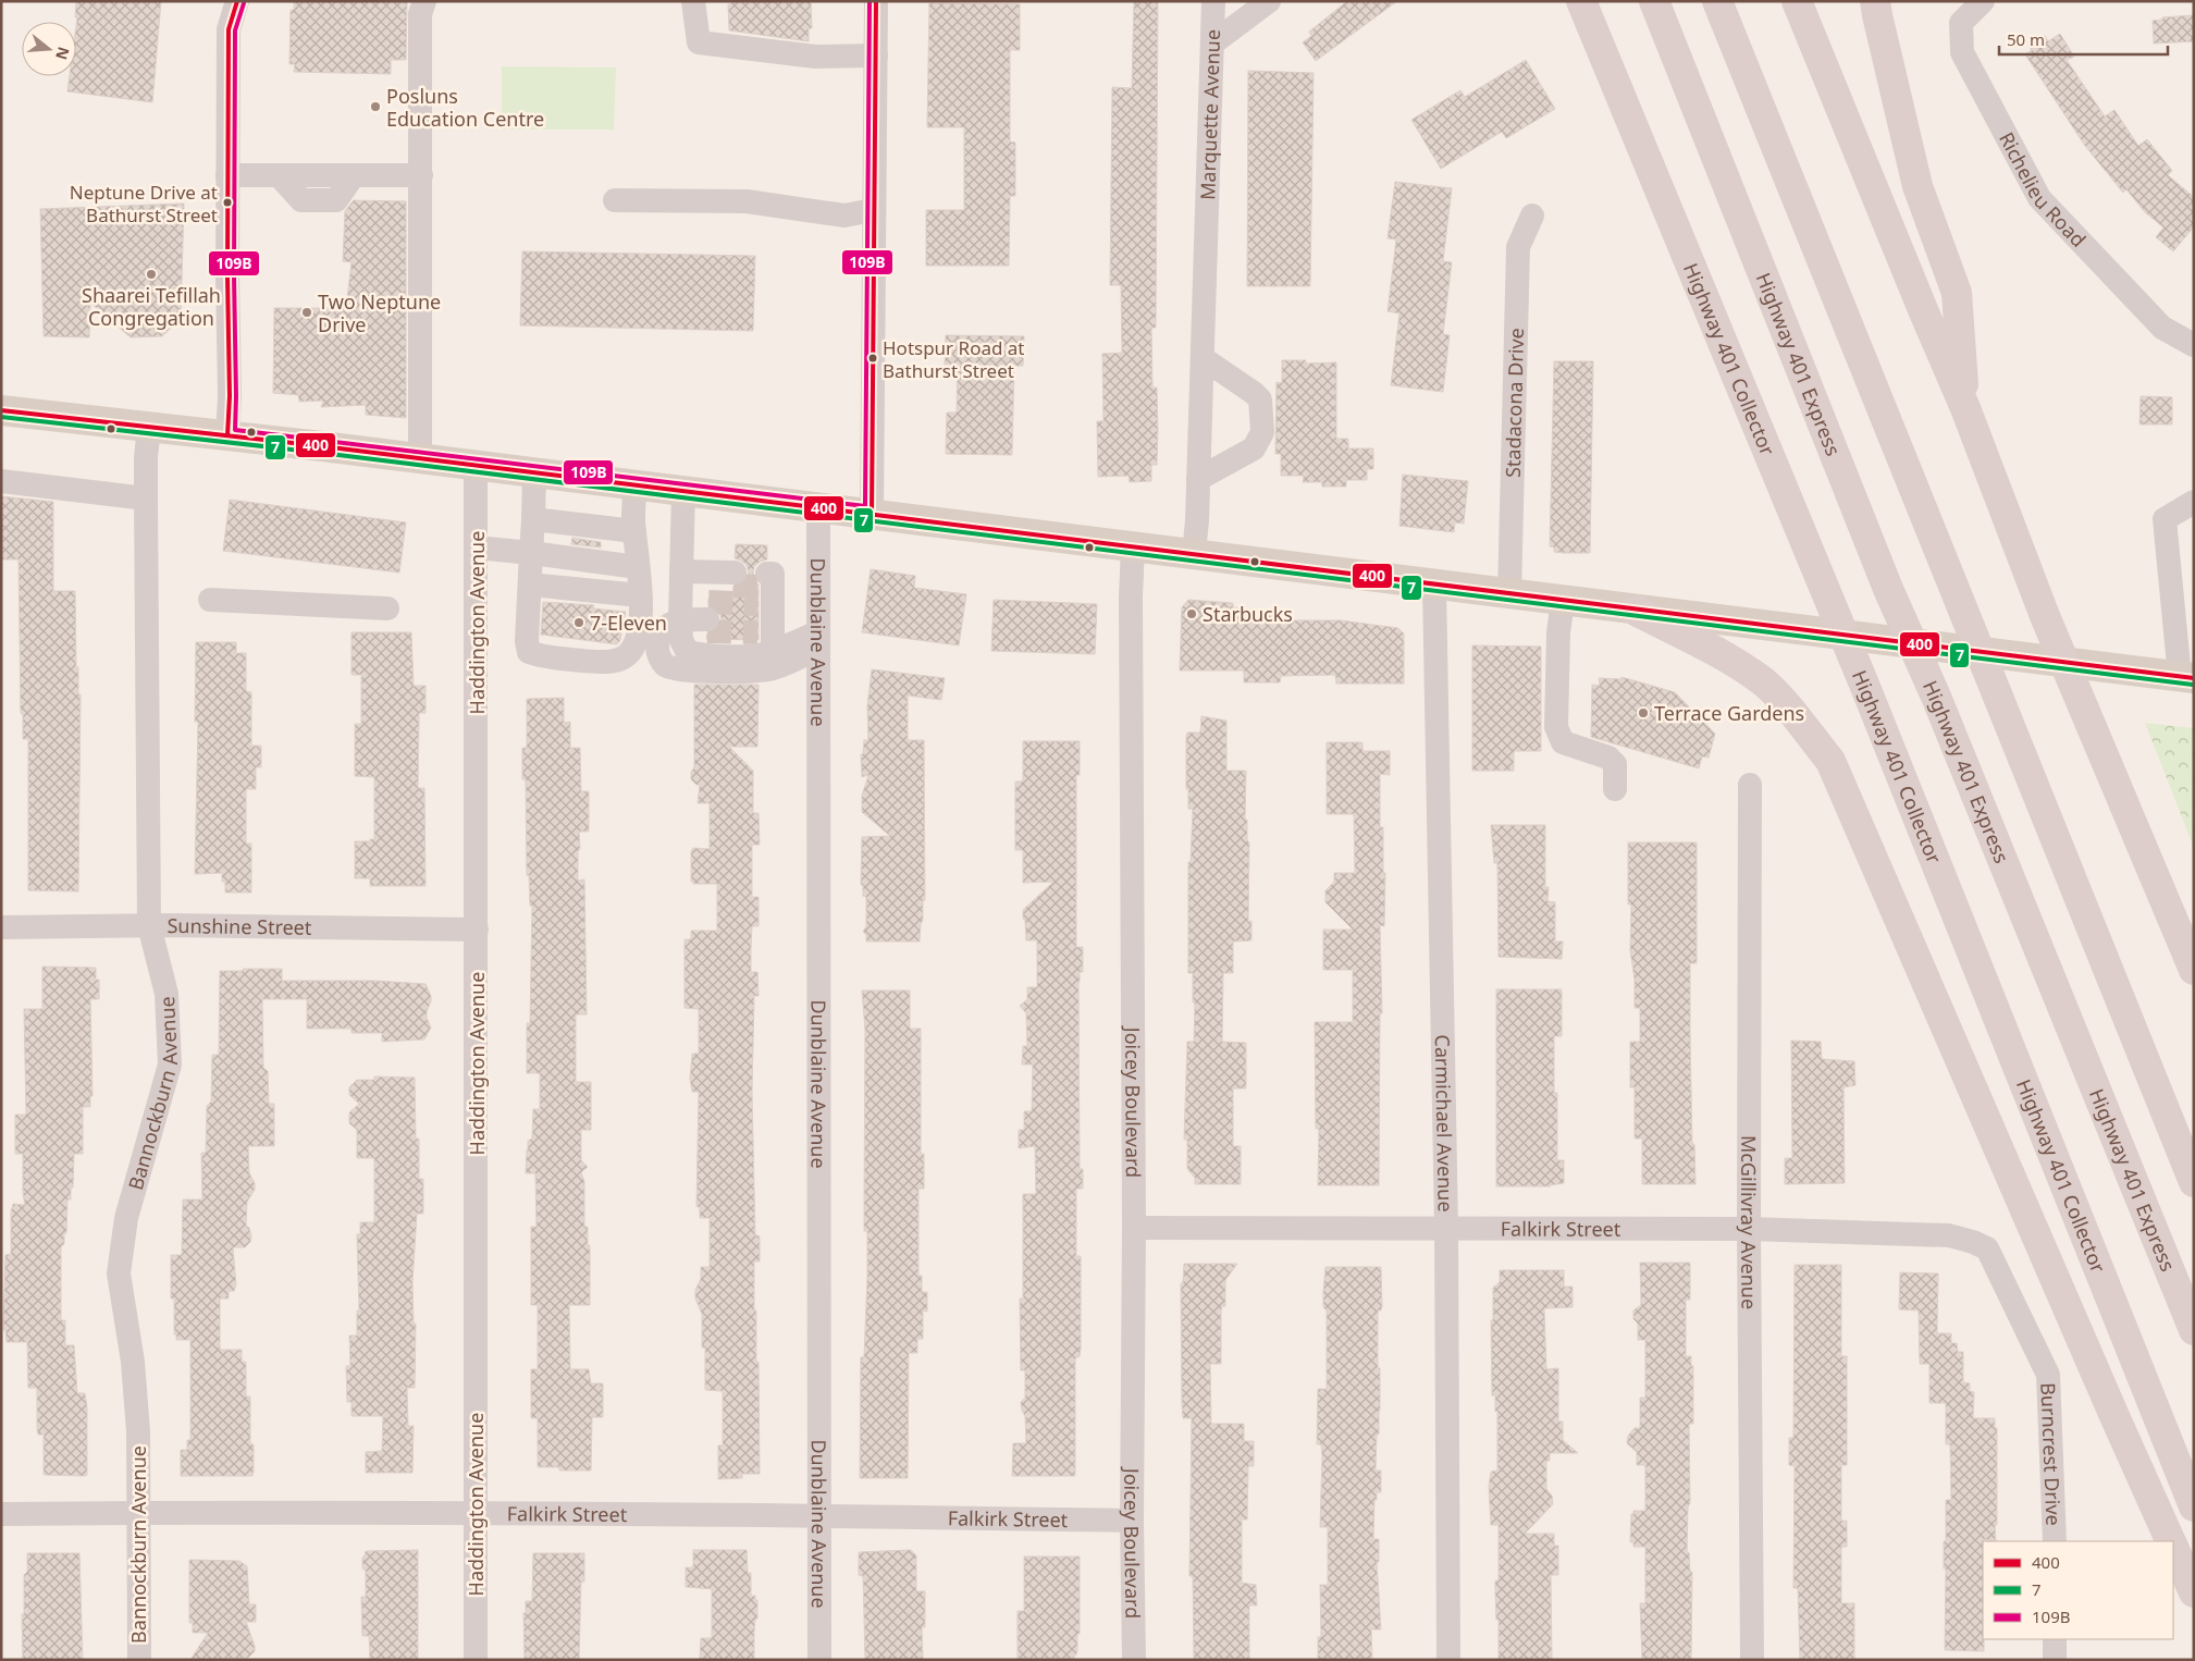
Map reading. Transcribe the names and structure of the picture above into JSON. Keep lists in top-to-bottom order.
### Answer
{
  "streets": {
    "highway": ["Highway 401 Collector", "Highway 401 Express"],
    "street": [
      "Marquette Avenue",
      "Richelieu Road",
      "Stadacona Drive",
      "Haddington Avenue",
      "Dunblaine Avenue",
      "Sunshine Street",
      "Bannockburn Avenue",
      "Joicey Boulevard",
      "Carmichael Avenue",
      "McGillivray Avenue",
      "Falkirk Street",
      "Burncrest Drive"
    ]
  },
  "crossings": [
    ["Haddington Avenue", "Sunshine Street"],
    ["Haddington Avenue", "Falkirk Street"],
    ["Dunblaine Avenue", "Falkirk Street"],
    ["Sunshine Street", "Bannockburn Avenue"],
    ["Bannockburn Avenue", "Falkirk Street"],
    ["Joicey Boulevard", "Falkirk Street"],
    ["Carmichael Avenue", "Falkirk Street"],
    ["McGillivray Avenue", "Falkirk Street"],
    ["Falkirk Street", "Burncrest Drive"]
  ],
  "places": [
    "Posluns Education Centre",
    "Neptune Drive at Bathurst Street",
    "Shaarei Tefillah Congregation",
    "Two Neptune Drive",
    "Hotspur Road at Bathurst Street",
    "Starbucks",
    "7-Eleven",
    "Terrace Gardens"
  ],
  "lines": ["transit line 400", "transit line 109B", "transit line 7"],
  "legend": ["400", "7", "109B"],
  "scale_bar": "50 m",
  "north": "right"
}
